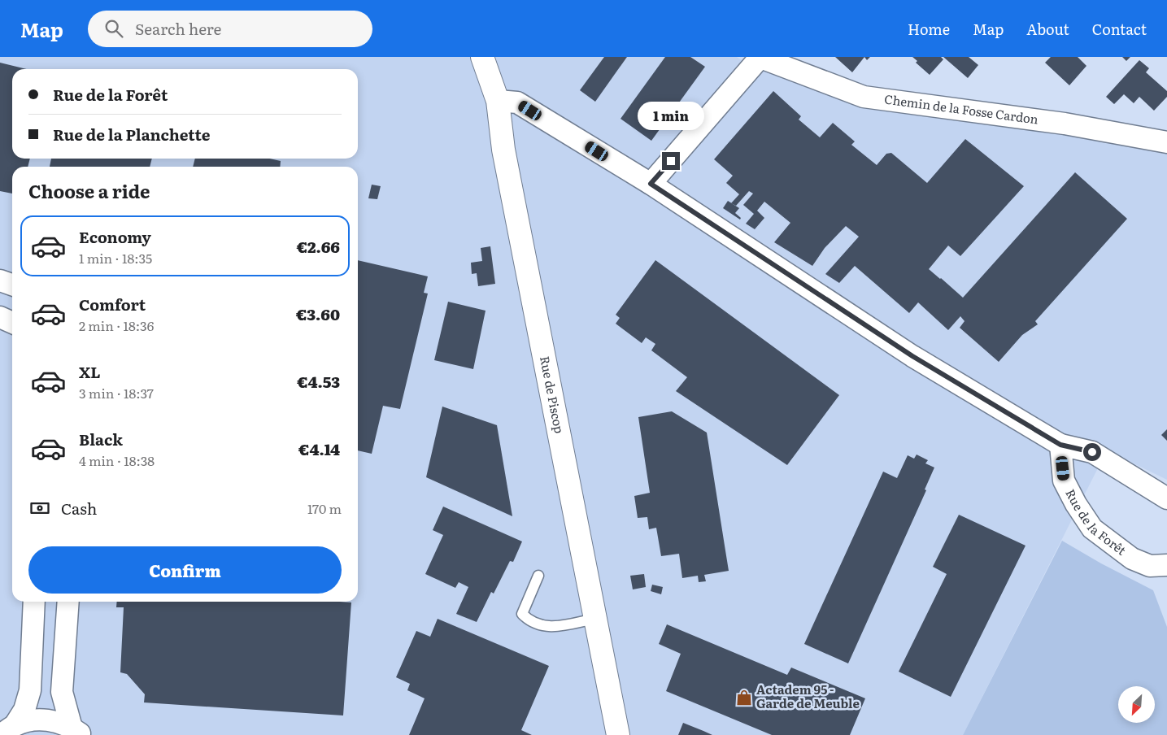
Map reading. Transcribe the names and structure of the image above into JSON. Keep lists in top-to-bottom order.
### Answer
{
  "streets": {
    "street": ["Chemin de la Fosse Cardon", "Rue de Piscop", "Rue de la Forêt"]
  },
  "places": {
    "shop": ["Actadem 95 - Garde de Meuble"]
  },
  "north": "bottom left",
  "page": {
    "header": "Map",
    "search": "Search here",
    "nav": [
      "Home",
      "Map",
      "About",
      "Contact"
    ],
    "banner": ["Rue de la Forêt", "Rue de la Planchette"],
    "bubble": "1 min",
    "heading": "Choose a ride",
    "list": [
      {
        "name": "Economy",
        "note": "1 min · 18:35",
        "value": "€2.66"
      },
      {
        "name": "Comfort",
        "note": "2 min · 18:36",
        "value": "€3.60"
      },
      {
        "name": "XL",
        "note": "3 min · 18:37",
        "value": "€4.53"
      },
      {
        "name": "Black",
        "note": "4 min · 18:38",
        "value": "€4.14"
      }
    ],
    "pay": ["Cash", "170 m"],
    "buttons": "Confirm"
  }
}
